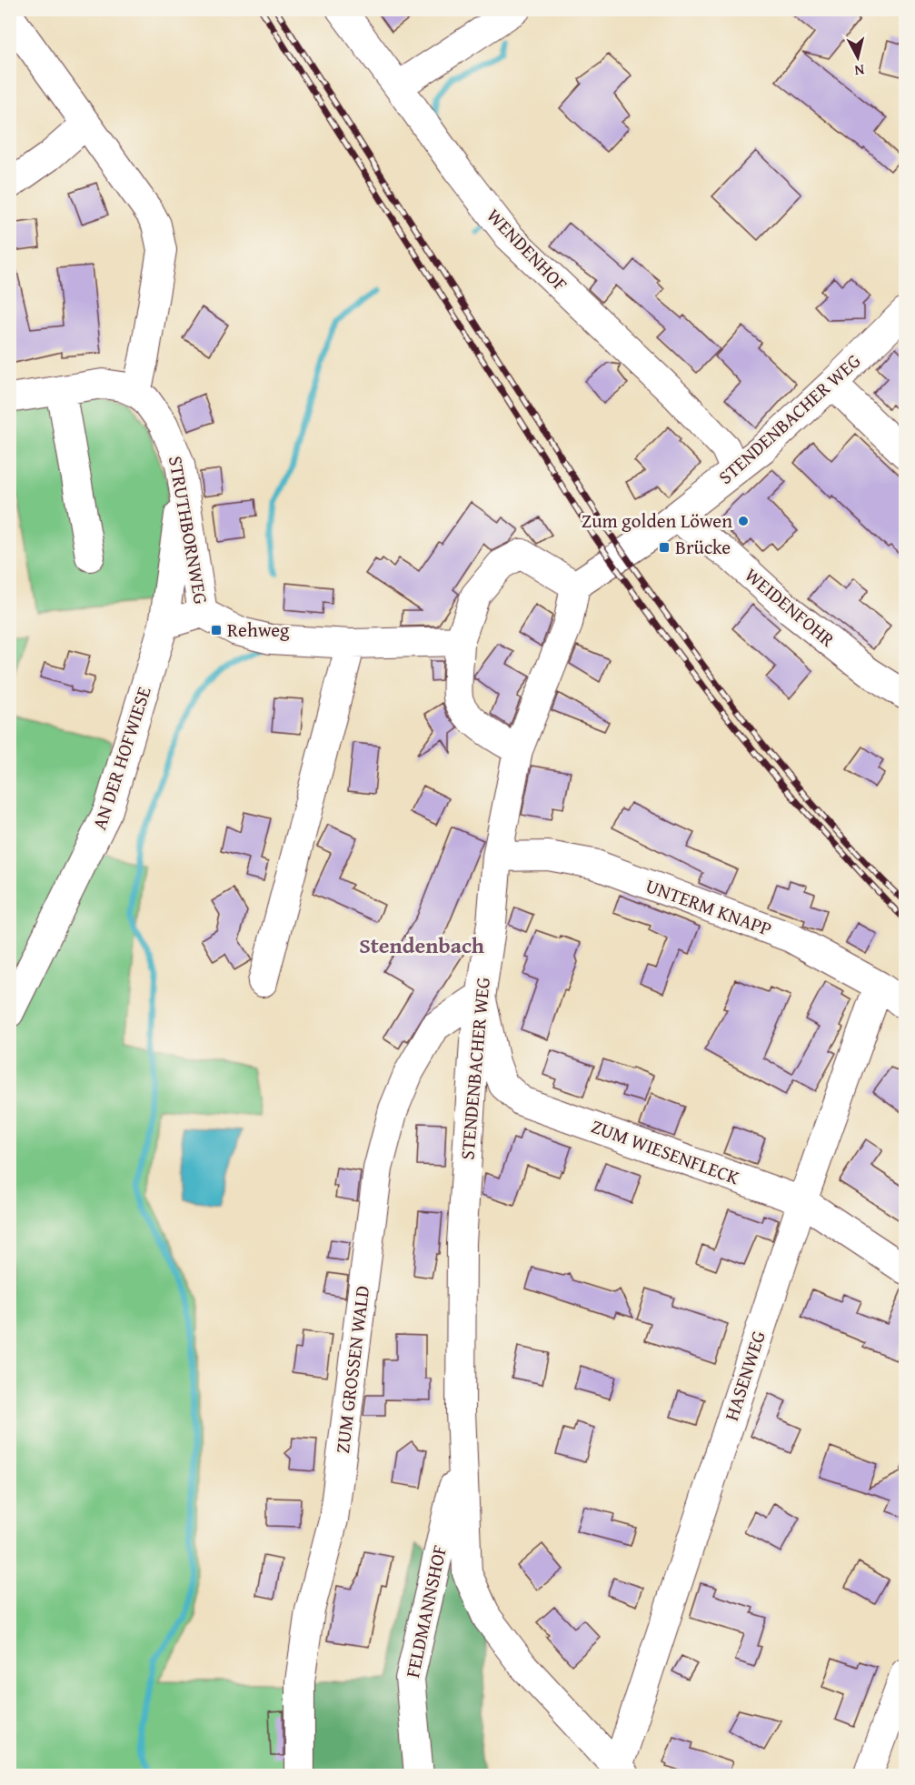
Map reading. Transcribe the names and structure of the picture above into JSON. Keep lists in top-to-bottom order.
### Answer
{
  "streets": {
    "street": [
      "WENDENHOF",
      "STENDENBACHER WEG",
      "STRUTHBORNWEG",
      "WEIDENFOHR",
      "AN DER HOFWIESE",
      "UNTERM KNAPP",
      "ZUM WIESENFLECK",
      "ZUM GROSSEN WALD",
      "HASENWEG",
      "FELDMANNSHOF"
    ]
  },
  "crossings": [
    ["WENDENHOF", "STENDENBACHER WEG"],
    ["STENDENBACHER WEG", "WEIDENFOHR"],
    ["STENDENBACHER WEG", "UNTERM KNAPP"],
    ["STENDENBACHER WEG", "ZUM WIESENFLECK"],
    ["STENDENBACHER WEG", "ZUM GROSSEN WALD"],
    ["STENDENBACHER WEG", "HASENWEG"],
    ["STENDENBACHER WEG", "FELDMANNSHOF"],
    ["STRUTHBORNWEG", "AN DER HOFWIESE"],
    ["UNTERM KNAPP", "HASENWEG"],
    ["ZUM WIESENFLECK", "ZUM GROSSEN WALD"],
    ["ZUM WIESENFLECK", "HASENWEG"]
  ],
  "districts": ["Stendenbach"],
  "places": {
    "other": ["Zum golden Löwen"],
    "transit": ["Brücke", "Rehweg"]
  },
  "north": "bottom"
}
